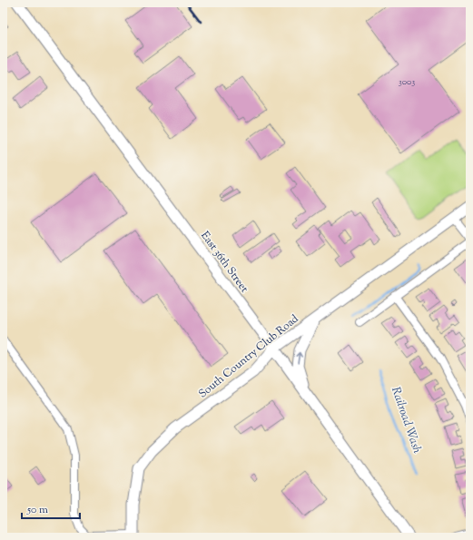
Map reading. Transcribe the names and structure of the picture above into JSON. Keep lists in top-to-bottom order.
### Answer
{
  "streets": {
    "main road": ["East 36th Street", "South Country Club Road"]
  },
  "crossings": [
    ["East 36th Street", "South Country Club Road"]
  ],
  "water": ["Railroad Wash"],
  "house_numbers": ["3003"],
  "scale_bar": "50 m"
}
